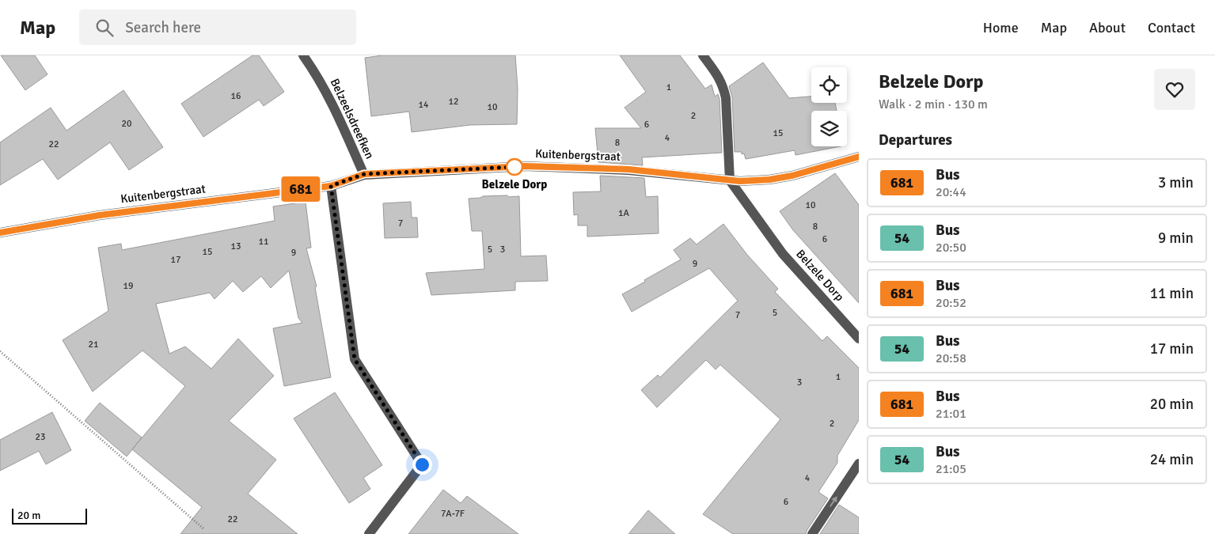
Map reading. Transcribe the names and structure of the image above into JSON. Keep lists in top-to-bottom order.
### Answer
{
  "streets": {
    "street": ["Belzeelsdreefken", "Kuitenbergstraat", "Belzele Dorp"]
  },
  "crossings": [
    ["Belzeelsdreefken", "Kuitenbergstraat"],
    ["Kuitenbergstraat", "Belzele Dorp"]
  ],
  "places": ["Belzele Dorp"],
  "lines": ["bus line 681"],
  "house_numbers": [
    "1",
    "16",
    "12",
    "14",
    "10",
    "2",
    "20",
    "6",
    "15",
    "4",
    "8",
    "22",
    "10",
    "1A",
    "7",
    "8",
    "6",
    "11",
    "13",
    "5",
    "3",
    "15",
    "9",
    "17",
    "9",
    "19",
    "5",
    "7",
    "21",
    "1",
    "3",
    "2",
    "23",
    "4",
    "6",
    "7A-7F",
    "22"
  ],
  "scale_bar": "20 m",
  "page": {
    "header": "Map",
    "search": "Search here",
    "nav": [
      "Home",
      "Map",
      "About",
      "Contact"
    ],
    "on_map": "681",
    "heading": [
      ["Belzele Dorp", "Walk · 2 min · 130 m"],
      "Departures"
    ],
    "list": [
      {
        "mark": "681",
        "name": "Bus",
        "note": "20:44",
        "value": "3 min"
      },
      {
        "mark": "54",
        "name": "Bus",
        "note": "20:50",
        "value": "9 min"
      },
      {
        "mark": "681",
        "name": "Bus",
        "note": "20:52",
        "value": "11 min"
      },
      {
        "mark": "54",
        "name": "Bus",
        "note": "20:58",
        "value": "17 min"
      },
      {
        "mark": "681",
        "name": "Bus",
        "note": "21:01",
        "value": "20 min"
      },
      {
        "mark": "54",
        "name": "Bus",
        "note": "21:05",
        "value": "24 min"
      }
    ],
    "scale": "20 m"
  }
}
